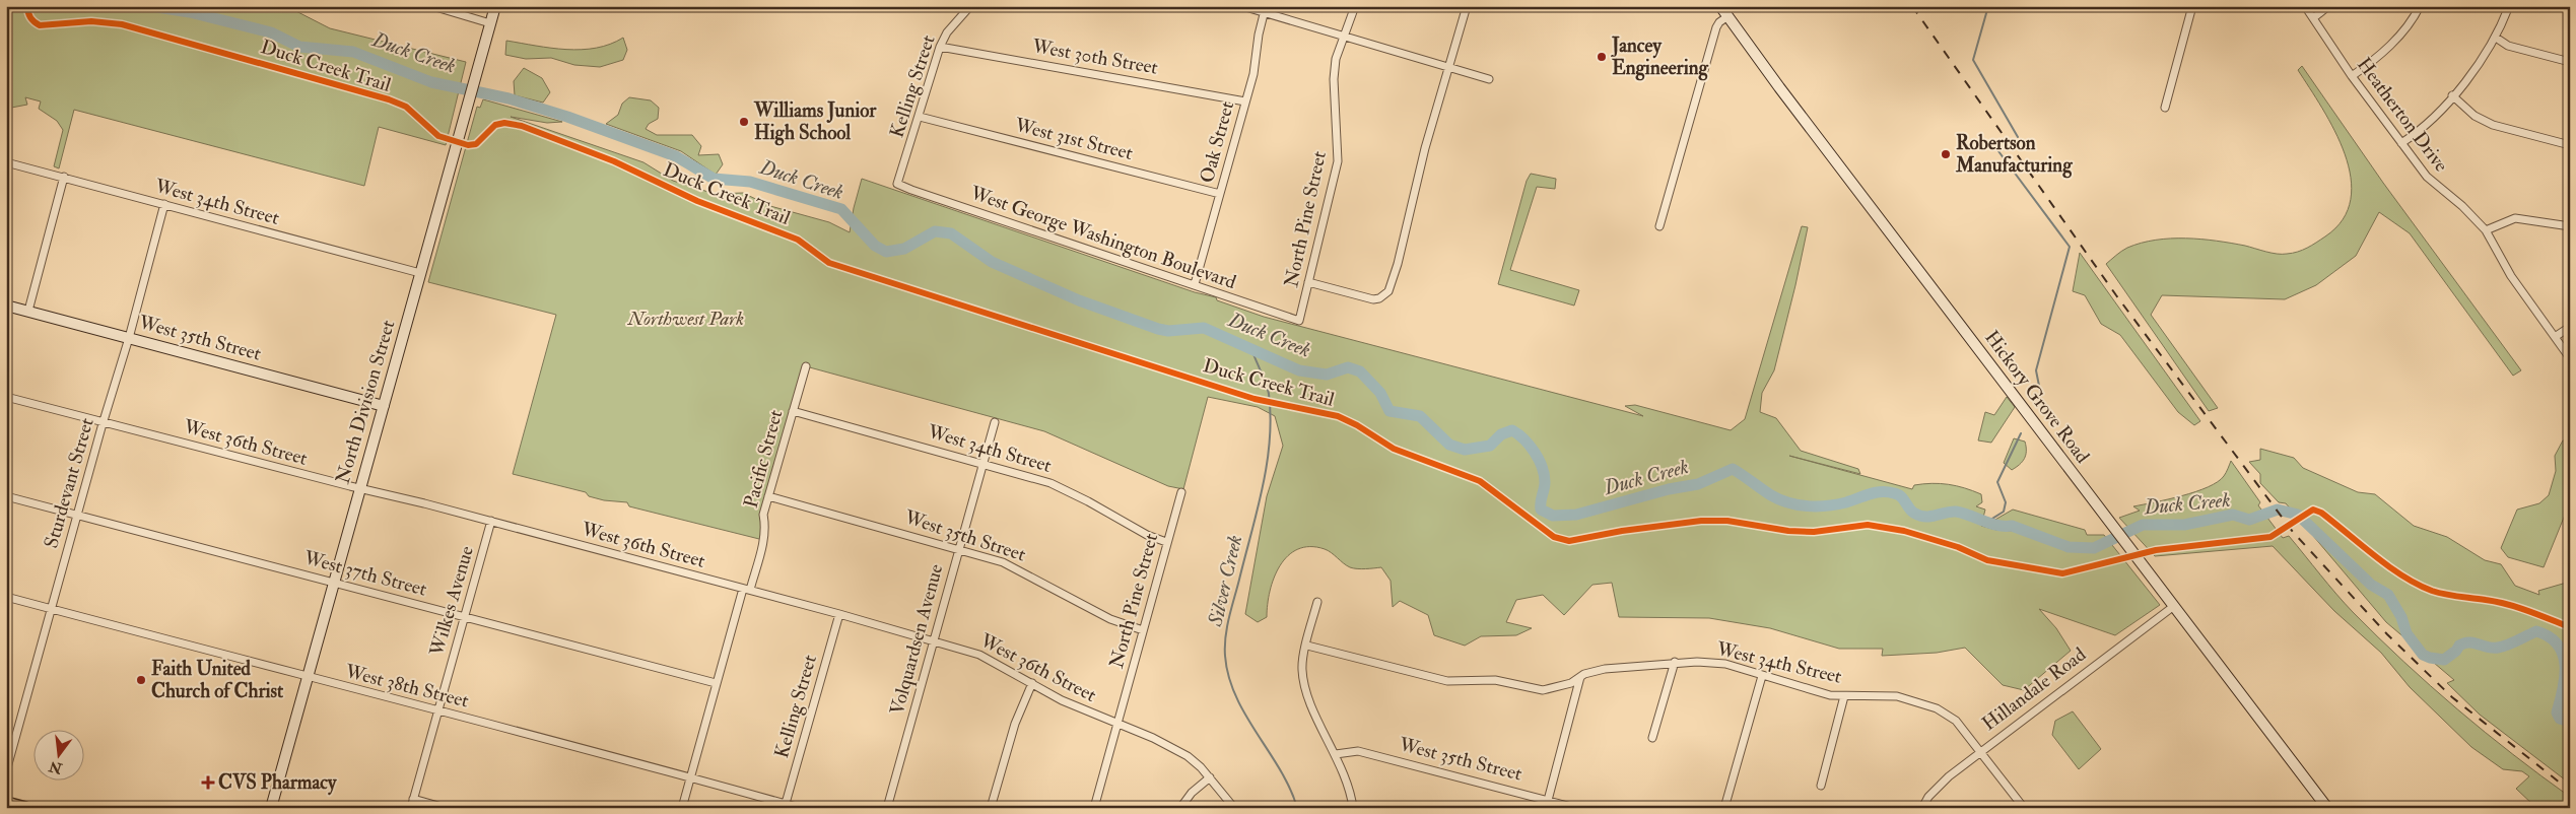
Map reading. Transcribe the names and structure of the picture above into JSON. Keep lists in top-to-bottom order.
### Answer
{
  "streets": {
    "main road": ["West 35th Street", "Hickory Grove Road", "North Division Street"],
    "street": [
      "West 30th Street",
      "Kelling Street",
      "Heatherton Drive",
      "West 31st Street",
      "Oak Street",
      "West 34th Street",
      "North Pine Street",
      "West George Washington Boulevard",
      "West 36th Street",
      "Pacific Street",
      "Sturdevant Street",
      "West 37th Street",
      "Wilkes Avenue",
      "Volquardsen Avenue",
      "West 38th Street",
      "Hillandale Road"
    ],
    "cycle path": ["Duck Creek Trail"]
  },
  "crossings": [
    ["West 30th Street", "Kelling Street"],
    ["West 30th Street", "Oak Street"],
    ["Kelling Street", "West 31st Street"],
    ["Kelling Street", "West George Washington Boulevard"],
    ["Kelling Street", "West 36th Street"],
    ["Kelling Street", "West 38th Street"],
    ["West 31st Street", "Oak Street"],
    ["Oak Street", "West George Washington Boulevard"],
    ["West 34th Street", "North Pine Street"],
    ["West 34th Street", "North Division Street"],
    ["West 34th Street", "Pacific Street"],
    ["West 34th Street", "Sturdevant Street"],
    ["West 34th Street", "Volquardsen Avenue"],
    ["West 34th Street", "Hillandale Road"],
    ["North Pine Street", "West George Washington Boulevard"],
    ["North Pine Street", "West 35th Street"],
    ["North Pine Street", "West 36th Street"],
    ["West 35th Street", "North Division Street"],
    ["West 35th Street", "Pacific Street"],
    ["West 35th Street", "Sturdevant Street"],
    ["West 35th Street", "Volquardsen Avenue"],
    ["Hickory Grove Road", "Hillandale Road"],
    ["North Division Street", "West 36th Street"],
    ["North Division Street", "West 37th Street"],
    ["North Division Street", "West 38th Street"],
    ["West 36th Street", "Pacific Street"],
    ["West 36th Street", "Sturdevant Street"],
    ["West 36th Street", "Wilkes Avenue"],
    ["West 36th Street", "Volquardsen Avenue"],
    ["Pacific Street", "West 37th Street"],
    ["Pacific Street", "West 38th Street"],
    ["Sturdevant Street", "West 37th Street"],
    ["Sturdevant Street", "West 38th Street"],
    ["West 37th Street", "Wilkes Avenue"],
    ["Wilkes Avenue", "West 38th Street"]
  ],
  "water": ["Duck Creek", "Silver Creek"],
  "parks": ["Northwest Park"],
  "places": {
    "other": [
      "Jancey Engineering",
      "Williams Junior High School",
      "Robertson Manufacturing",
      "Faith United Church of Christ"
    ],
    "health": ["CVS Pharmacy"]
  },
  "north": "bottom"
}
